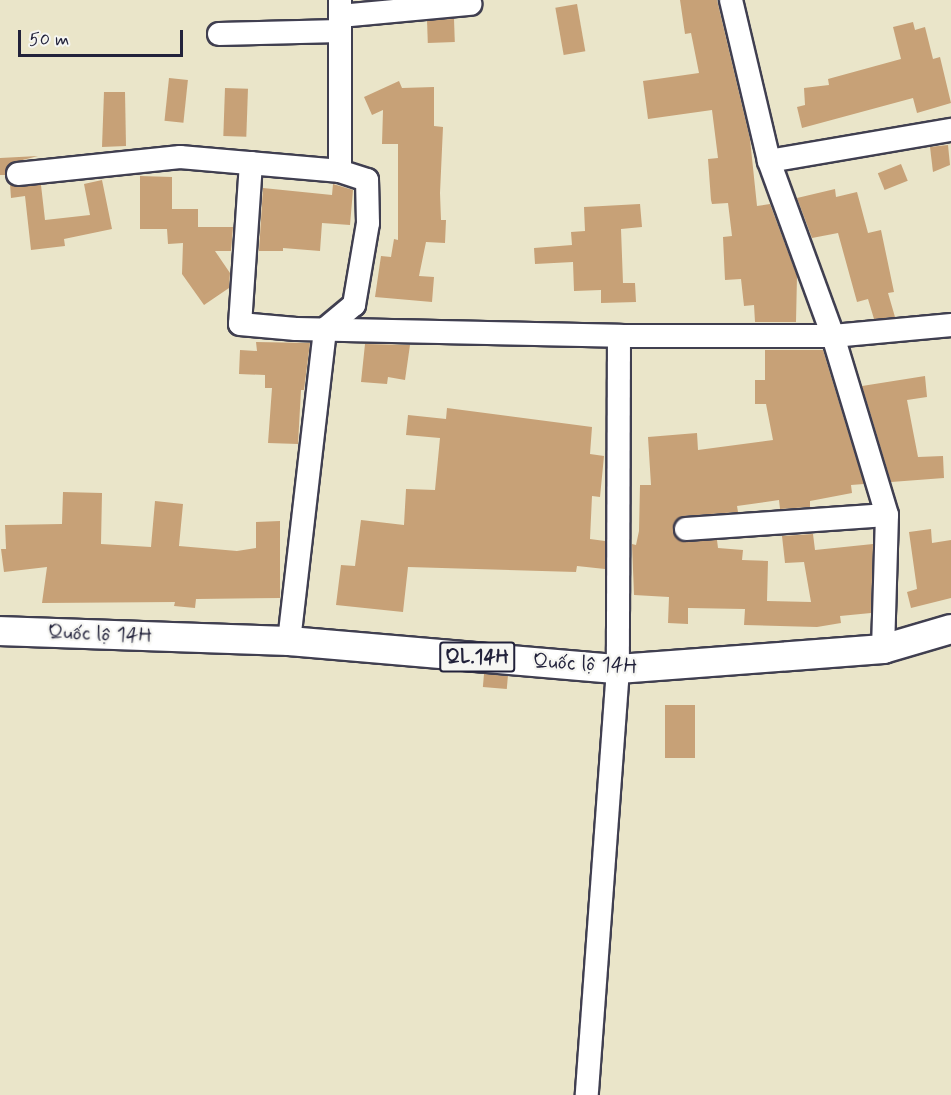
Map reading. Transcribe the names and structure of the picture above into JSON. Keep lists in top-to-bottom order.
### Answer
{
  "streets": {
    "main road": ["Quốc lộ 14H", "QL.14H"]
  },
  "scale_bar": "50 m"
}
